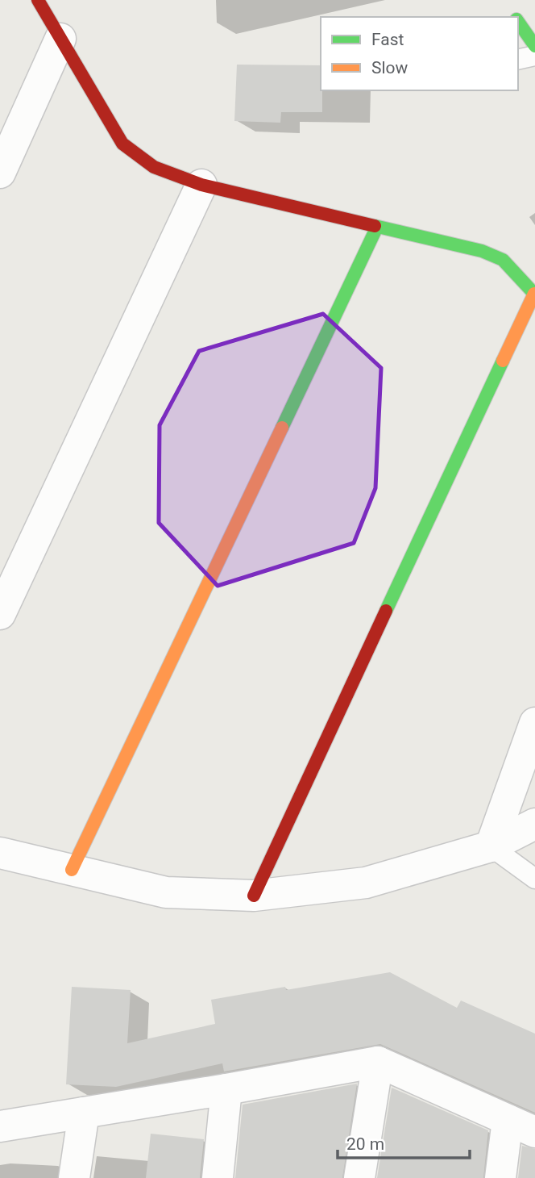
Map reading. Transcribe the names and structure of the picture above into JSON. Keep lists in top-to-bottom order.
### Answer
{
  "legend": ["Fast", "Slow"],
  "scale_bar": "20 m"
}
